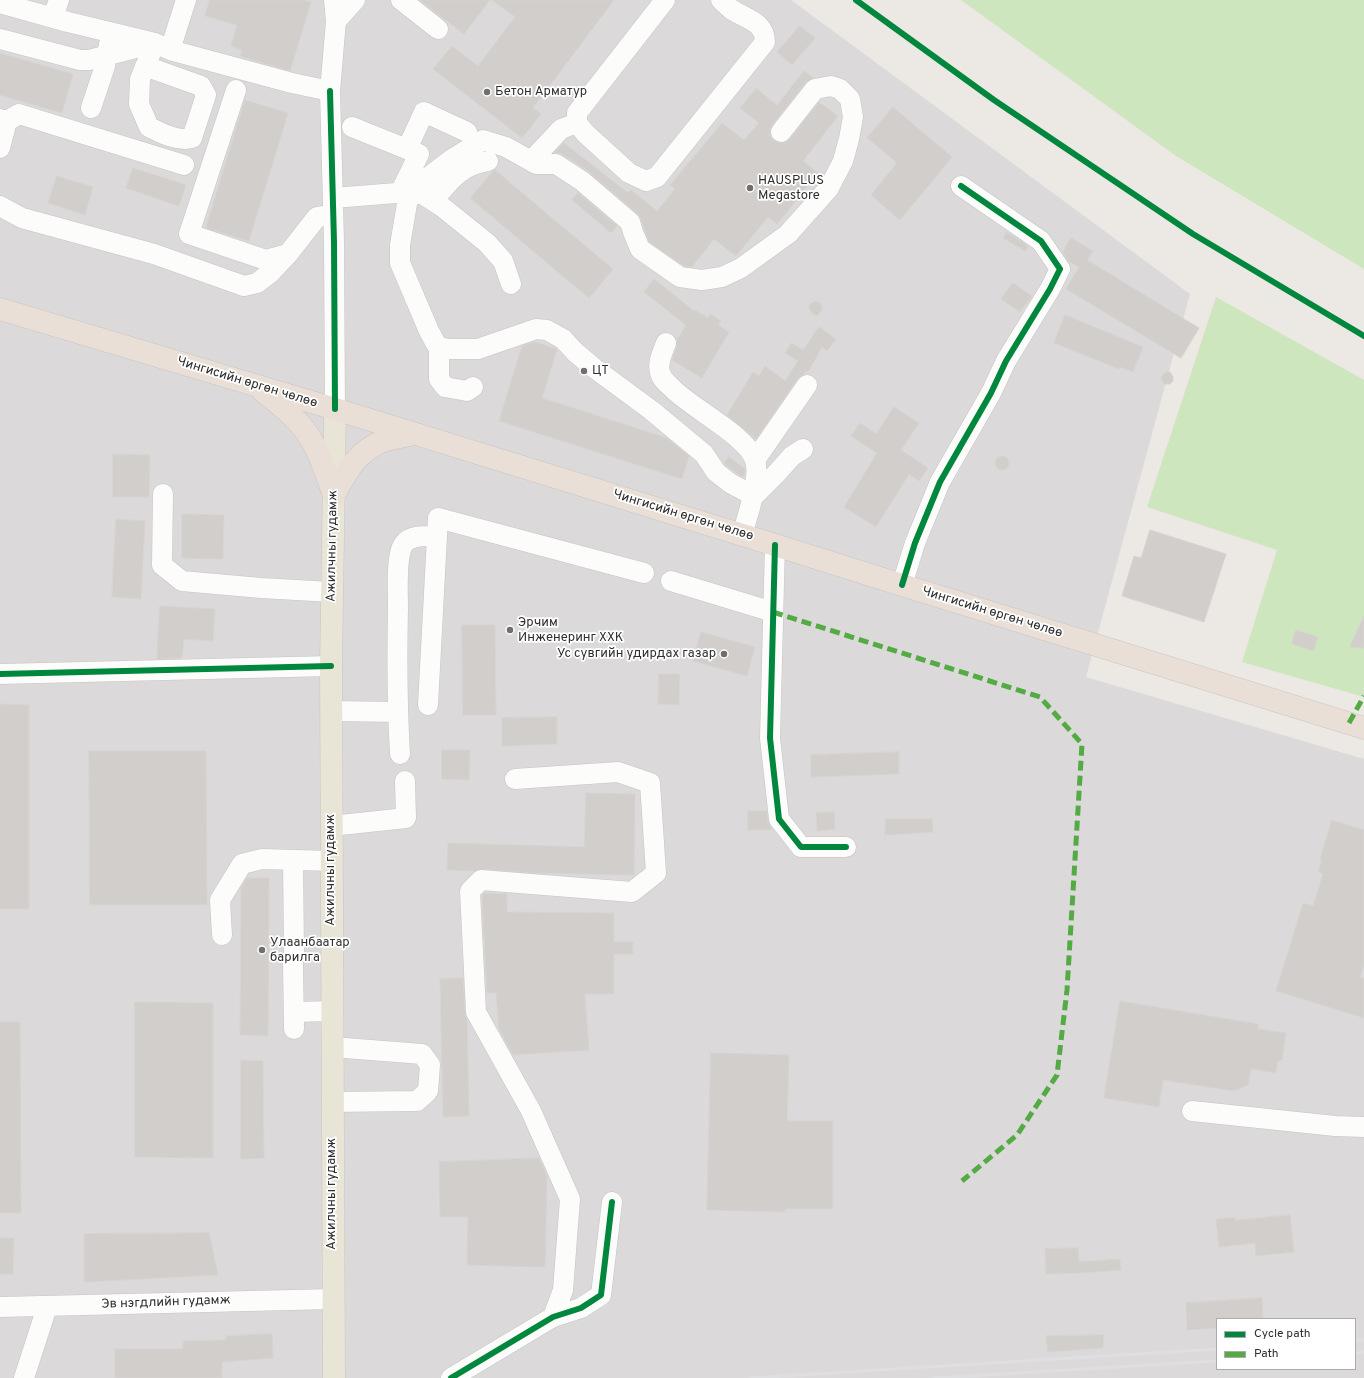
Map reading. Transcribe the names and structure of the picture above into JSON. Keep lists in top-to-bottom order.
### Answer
{
  "streets": {
    "highway": ["Чингисийн өргөн чөлөө"],
    "main road": ["Ажилчны гудамж"],
    "street": ["Эв нэгдлийн гудамж"]
  },
  "crossings": [
    ["Чингисийн өргөн чөлөө", "Ажилчны гудамж"],
    ["Ажилчны гудамж", "Эв нэгдлийн гудамж"]
  ],
  "places": [
    "Бетон Арматур",
    "HAUSPLUS Megastore",
    "ЦТ",
    "Эрчим Инженеринг ХХК",
    "Ус сувгийн удирдах газар",
    "Улаанбаатар барилга"
  ],
  "legend": ["Cycle path", "Path"]
}
